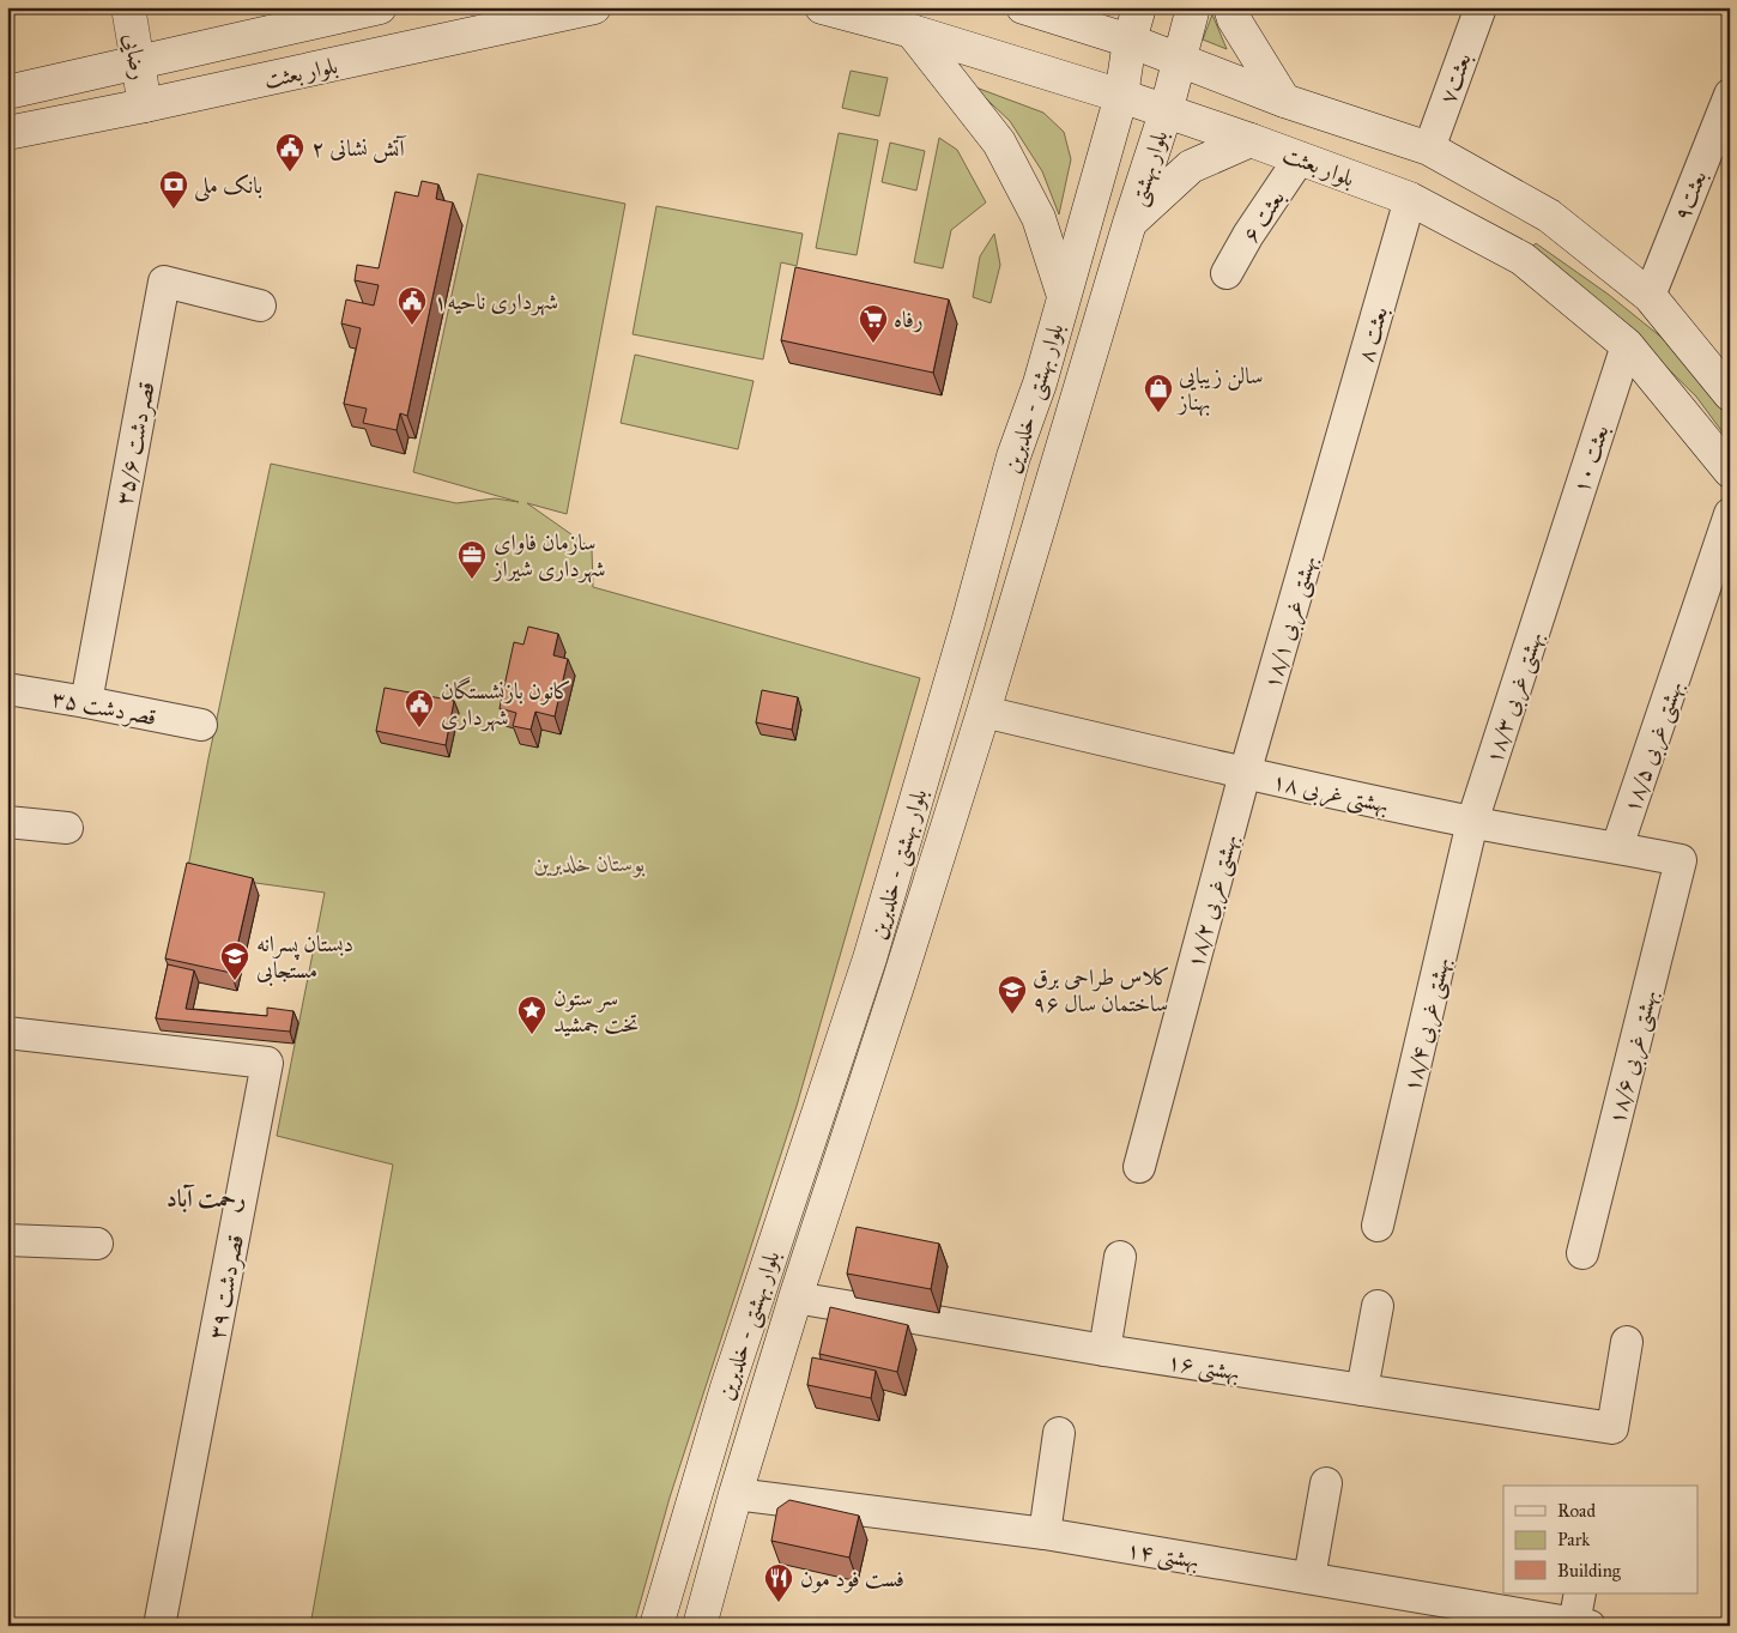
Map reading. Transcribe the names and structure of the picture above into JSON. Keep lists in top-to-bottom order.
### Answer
{
  "streets": {
    "main road": [
      "رضایی",
      "بلوار بعثت",
      "بلوار بهشتی",
      "بلوار بهشتی - خلدبرین"
    ],
    "street": [
      "بعثت۷",
      "بعثت۹",
      "۶ بعثت",
      "۸ بعثت",
      "قصردشت ۳۵/۶",
      "۱۰ بعثت",
      "بهشتی غربی ۱۸/۱",
      "بهشتی غربی ۱۸/۳",
      "قصردشت ۳۵",
      "بهشتی غربی ۱۸/۵",
      "بهشتی غربی ۱۸",
      "بهشتی غربی ۱۸/۲",
      "بهشتی غربی ۱۸/۴",
      "بهشتی غربی ۱۸/۶",
      "قصردشت ۳۹",
      "۱۶ بهشتی",
      "۱۴ بهشتی"
    ]
  },
  "crossings": [
    ["رضایی", "بلوار بعثت"],
    ["بلوار بعثت", "بلوار بهشتی"],
    ["بلوار بعثت", "۶ بعثت"],
    ["بلوار بعثت", "۸ بعثت"],
    ["بلوار بعثت", "بلوار بهشتی - خلدبرین"],
    ["بلوار بعثت", "۱۰ بعثت"],
    ["بلوار بهشتی", "بلوار بهشتی - خلدبرین"],
    ["۸ بعثت", "بهشتی غربی ۱۸/۱"],
    ["بلوار بهشتی - خلدبرین", "بهشتی غربی ۱۸"],
    ["بلوار بهشتی - خلدبرین", "۱۶ بهشتی"],
    ["بلوار بهشتی - خلدبرین", "۱۴ بهشتی"],
    ["قصردشت ۳۵/۶", "قصردشت ۳۵"],
    ["۱۰ بعثت", "بهشتی غربی ۱۸/۳"],
    ["بهشتی غربی ۱۸/۱", "بهشتی غربی ۱۸"],
    ["بهشتی غربی ۱۸/۱", "بهشتی غربی ۱۸/۲"],
    ["بهشتی غربی ۱۸/۳", "بهشتی غربی ۱۸"],
    ["بهشتی غربی ۱۸/۳", "بهشتی غربی ۱۸/۴"],
    ["بهشتی غربی ۱۸/۵", "بهشتی غربی ۱۸"],
    ["بهشتی غربی ۱۸", "بهشتی غربی ۱۸/۲"],
    ["بهشتی غربی ۱۸", "بهشتی غربی ۱۸/۴"],
    ["بهشتی غربی ۱۸", "بهشتی غربی ۱۸/۶"]
  ],
  "districts": ["رحمت آباد"],
  "parks": ["بوستان خلدبرین"],
  "places": {
    "public building": ["آتش نشانی ۲", "شهرداری ناحیه۱", "کانون بازنشستگان شهرداری"],
    "bank": ["بانک ملی"],
    "supermarket": ["رفاه"],
    "shop": ["سالن زیبایی بهناز"],
    "office": ["سازمان فاوای شهرداری شیراز"],
    "school or university": ["دبستان پسرانه مستجابی", "کلاس طراحی برق ساختمان سال ۹۶"],
    "place": ["سر ستون تخت جمشید"],
    "restaurant": ["فست فود مون"]
  },
  "legend": ["Road", "Park", "Building"]
}
